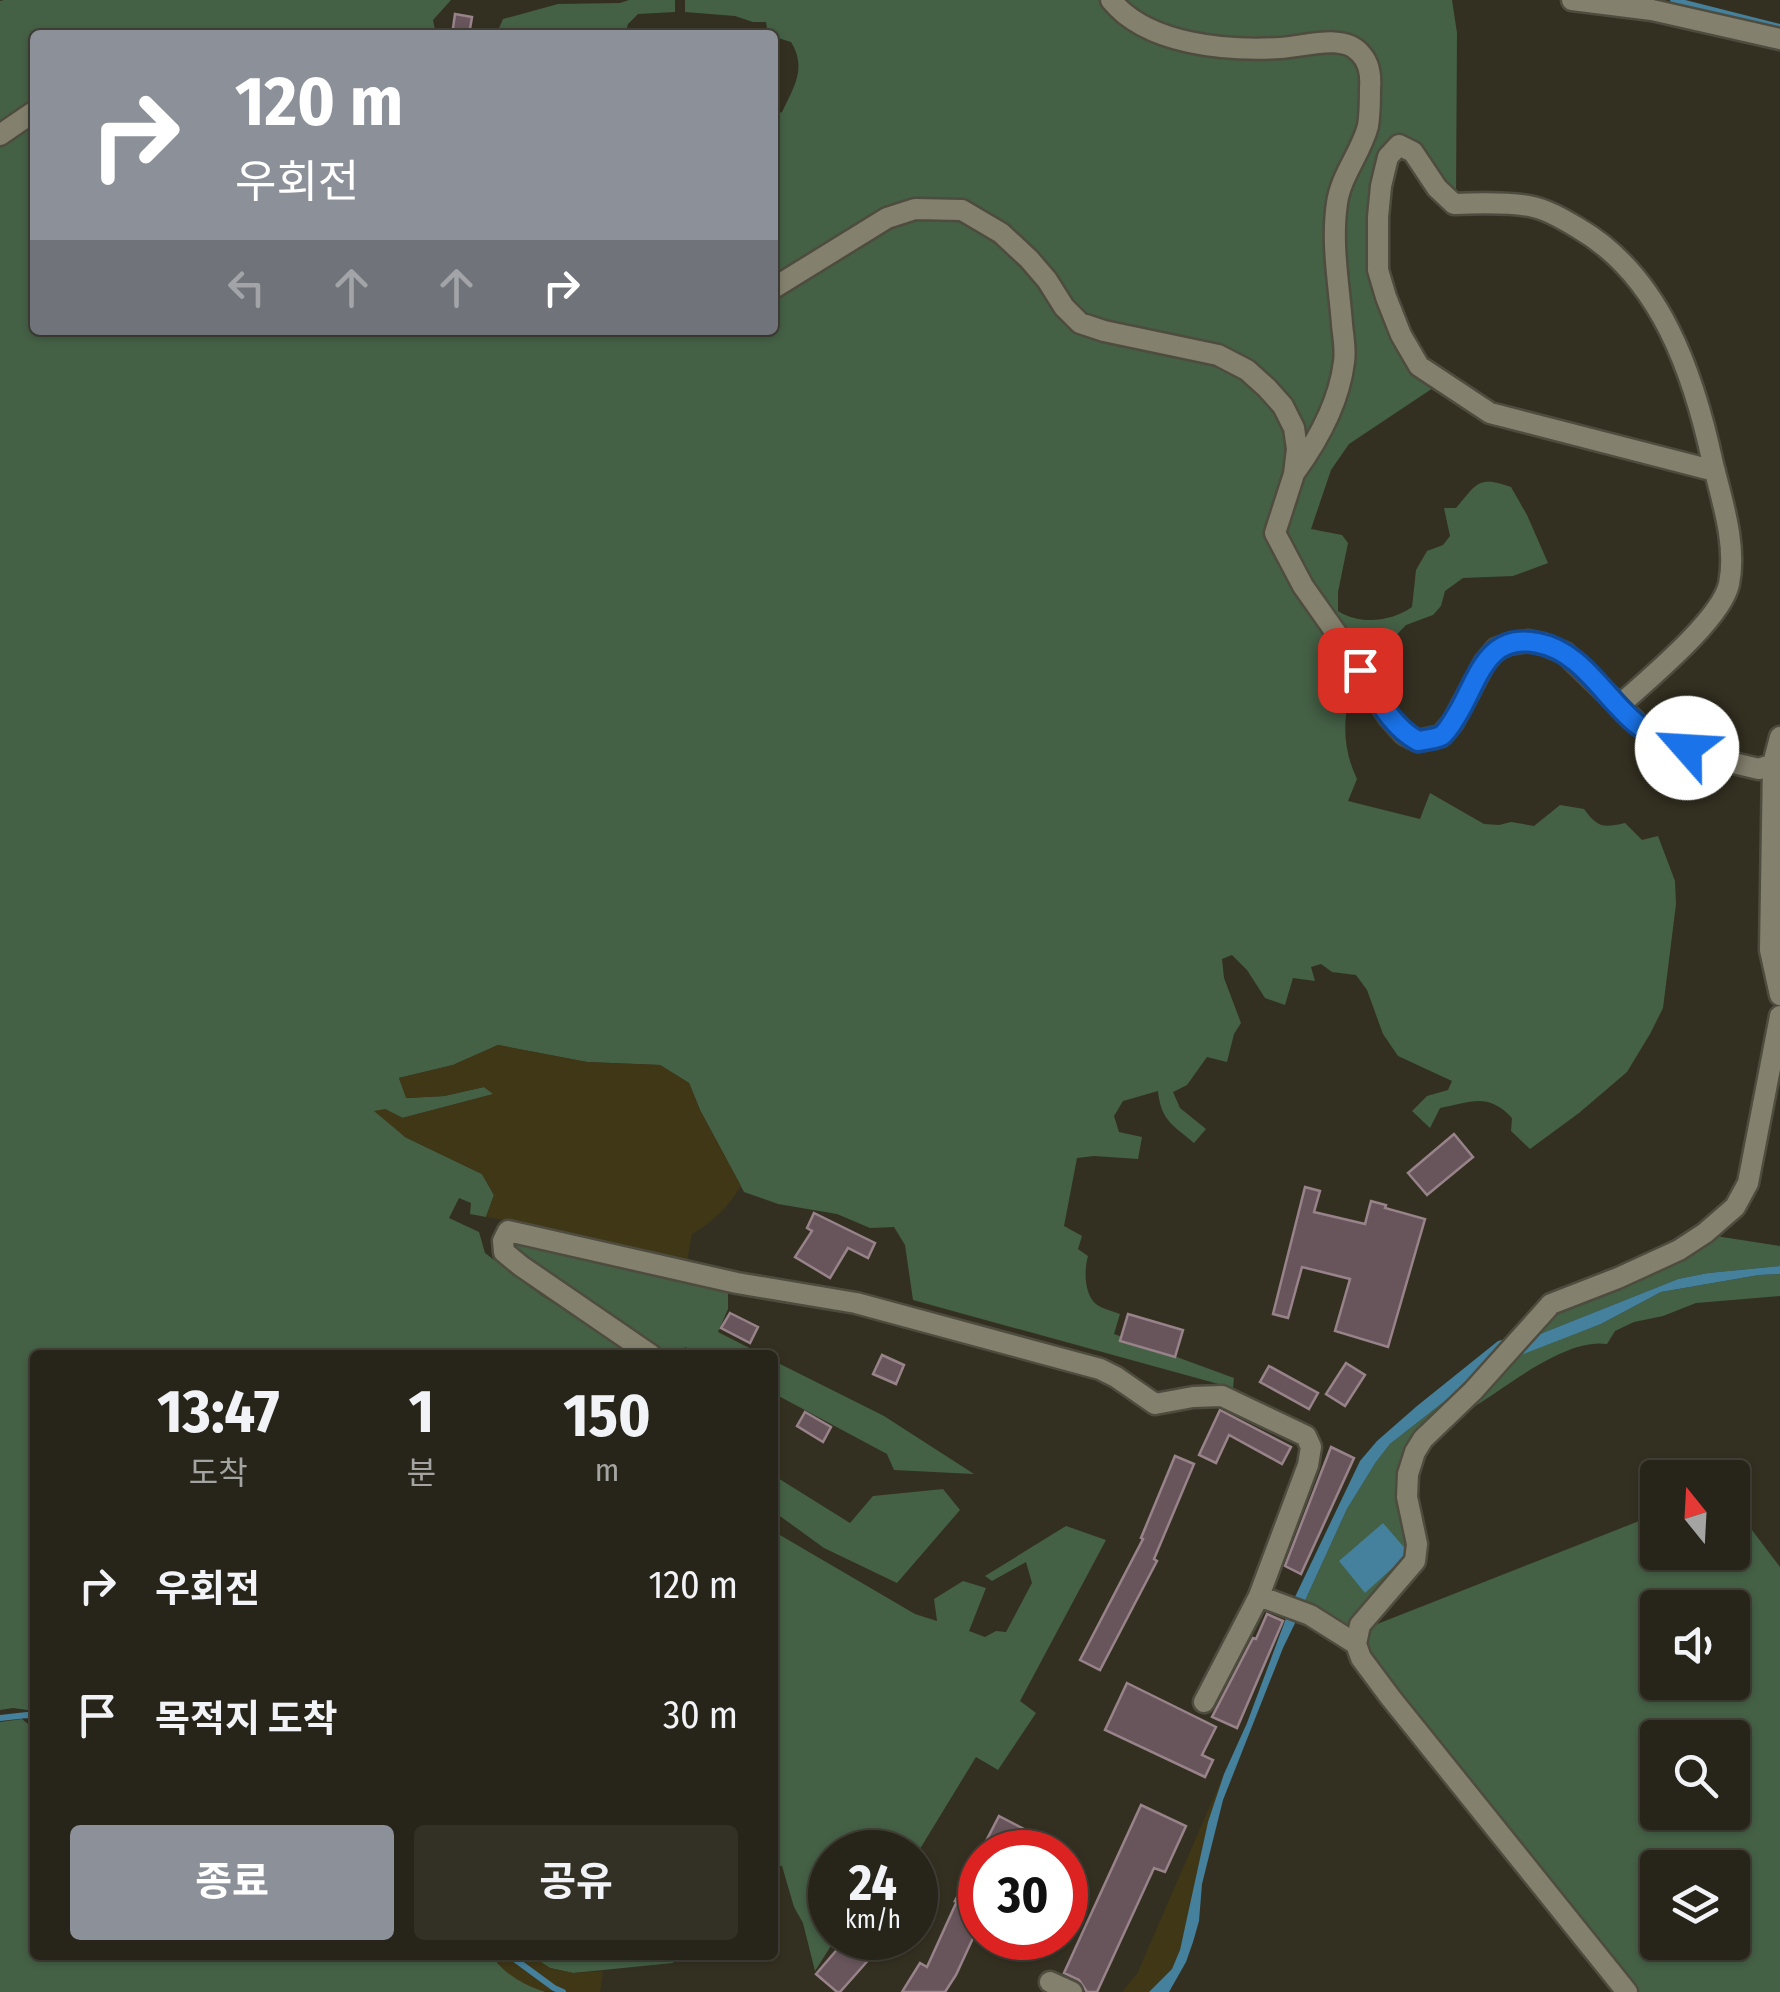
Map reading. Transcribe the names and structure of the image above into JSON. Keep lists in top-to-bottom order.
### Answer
{
  "north": "top",
  "page": {
    "turn": ["120 m", "우회전"],
    "eta": [
      "13:47",
      "도착",
      "1",
      "분",
      "150",
      "m"
    ],
    "list": [
      {
        "name": "우회전",
        "value": "120 m"
      },
      {
        "name": "목적지 도착",
        "value": "30 m"
      }
    ],
    "buttons": ["종료", "공유"],
    "speed": "24 km/h",
    "limit": "30"
  }
}
